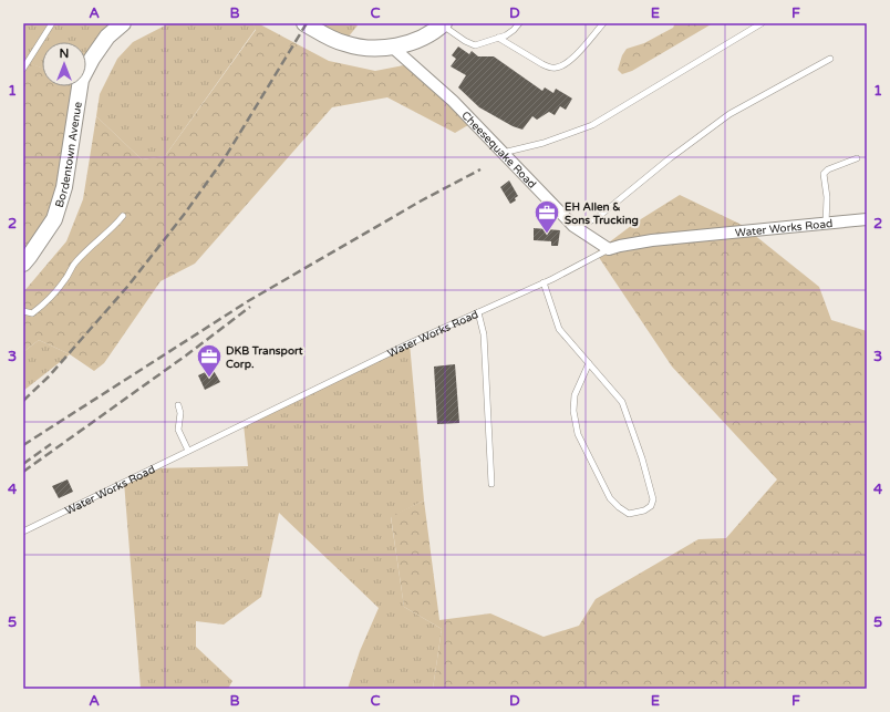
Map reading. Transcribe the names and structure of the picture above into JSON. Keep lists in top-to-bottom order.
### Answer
{
  "streets": {
    "main road": ["Bordentown Avenue"],
    "street": ["Cheesequake Road", "Water Works Road"]
  },
  "crossings": [
    ["Cheesequake Road", "Water Works Road"]
  ],
  "places": {
    "office": ["EH Allen & Sons Trucking", "DKB Transport Corp."]
  },
  "north": "top",
  "grid": {
    "columns": [
      "A",
      "B",
      "C",
      "D",
      "E",
      "F"
    ],
    "rows": [
      "1",
      "2",
      "3",
      "4",
      "5"
    ]
  }
}
